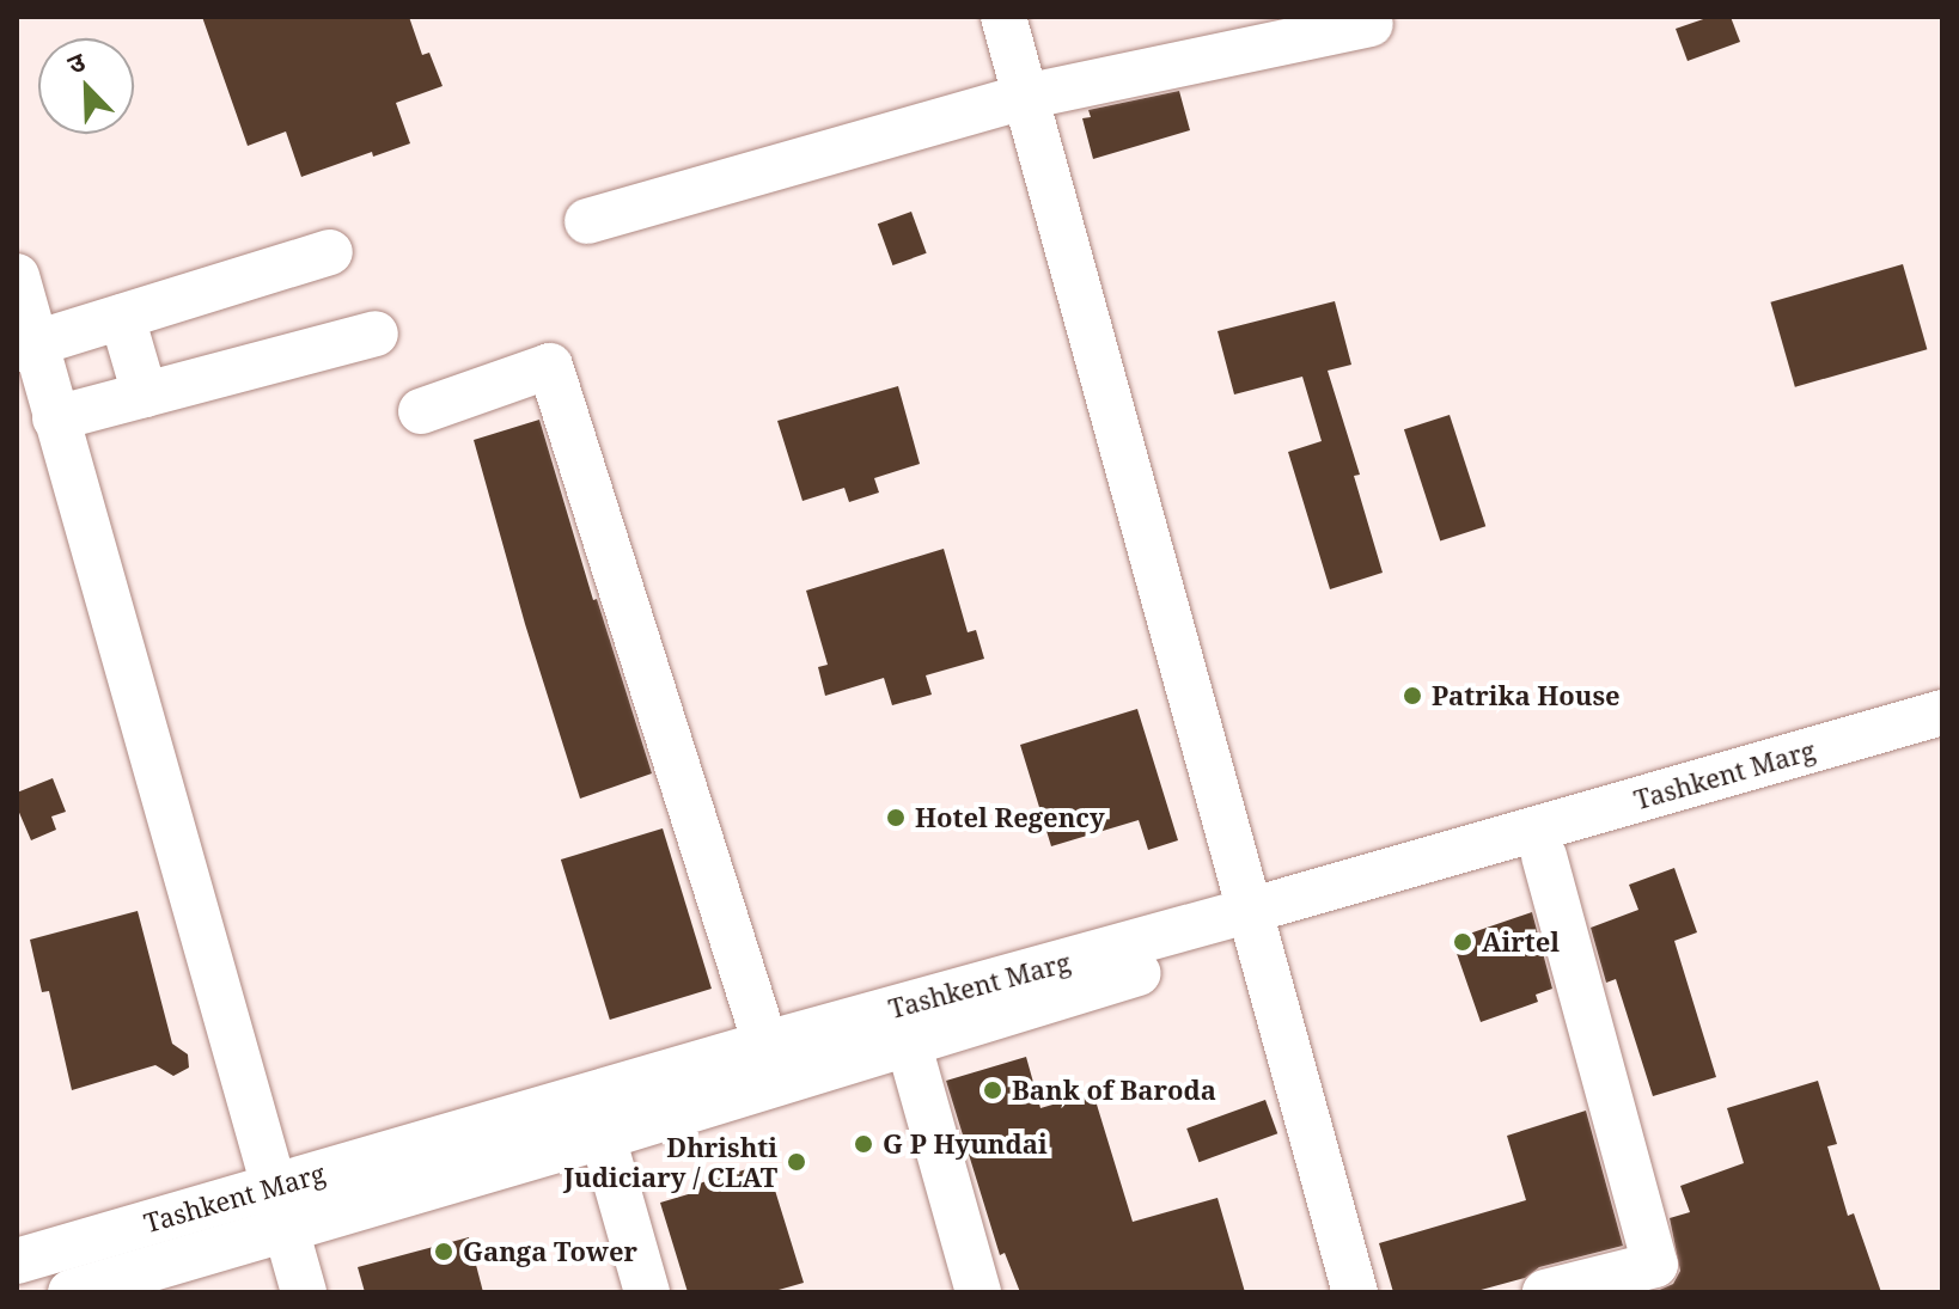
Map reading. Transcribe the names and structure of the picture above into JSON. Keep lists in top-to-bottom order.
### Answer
{
  "streets": {
    "street": ["Tashkent Marg"]
  },
  "places": [
    "Patrika House",
    "Hotel Regency",
    "Airtel",
    "Bank of Baroda",
    "G P Hyundai",
    "Dhrishti Judiciary / CLAT",
    "Ganga Tower"
  ],
  "north": "top left"
}
